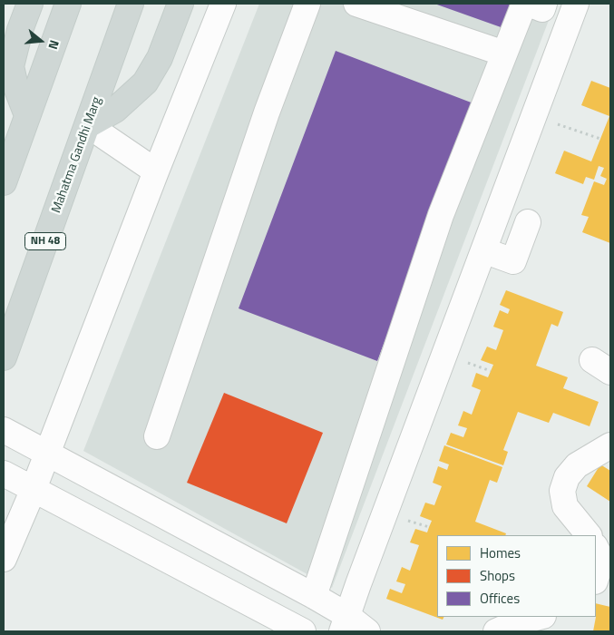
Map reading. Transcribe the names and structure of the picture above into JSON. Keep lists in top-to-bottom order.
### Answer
{
  "streets": {
    "main road": ["Mahatma Gandhi Marg", "NH 48"]
  },
  "legend": ["Homes", "Shops", "Offices"],
  "north": "right"
}
